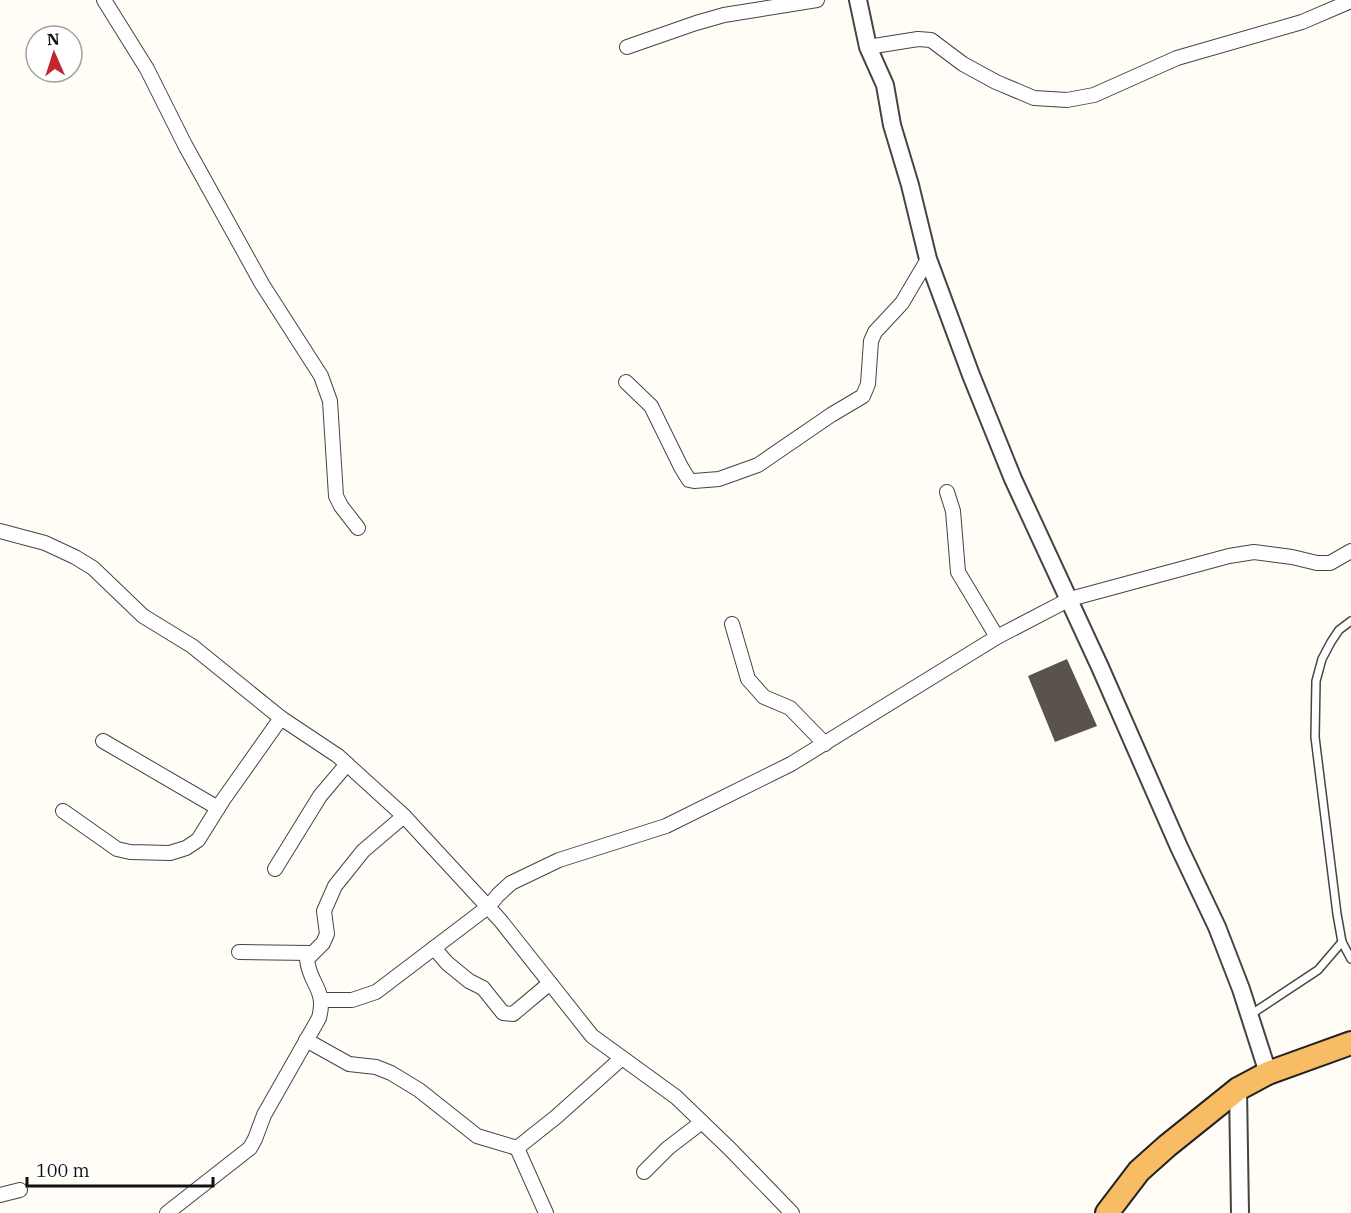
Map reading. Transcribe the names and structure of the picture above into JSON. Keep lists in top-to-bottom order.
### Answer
{
  "scale_bar": "100 m",
  "north": "top"
}
